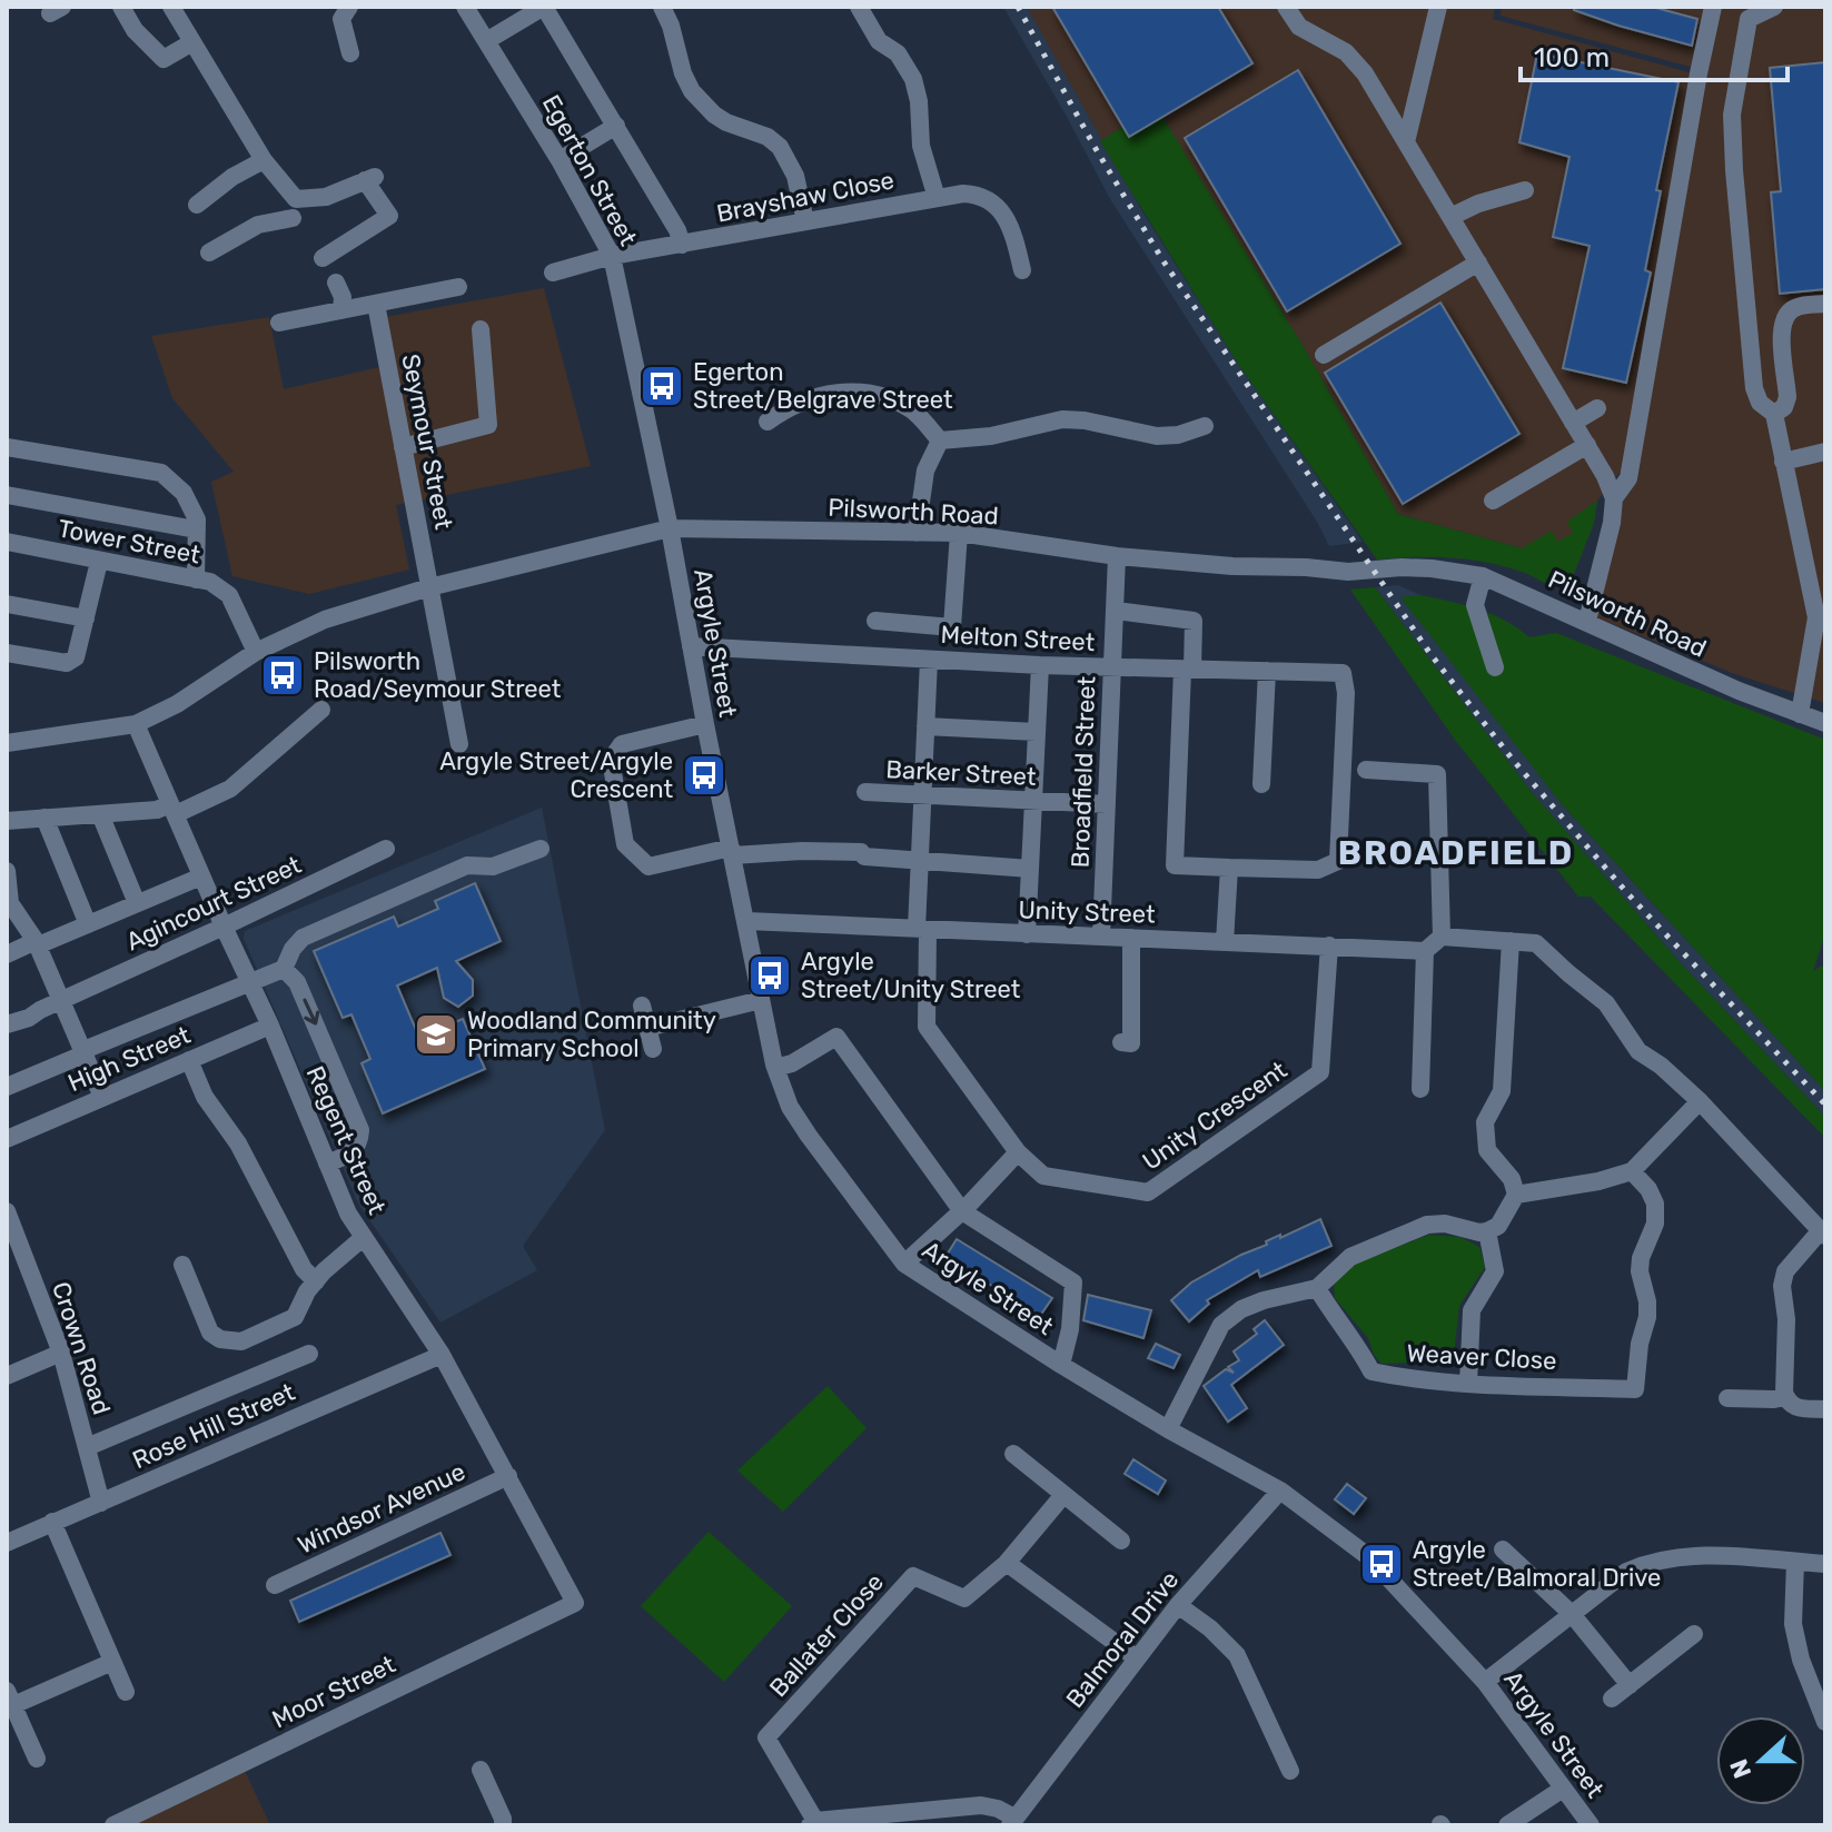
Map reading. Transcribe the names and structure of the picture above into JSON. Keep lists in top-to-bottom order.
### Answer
{
  "streets": {
    "street": [
      "Egerton Street",
      "Brayshaw Close",
      "Seymour Street",
      "Pilsworth Road",
      "Tower Street",
      "Melton Street",
      "Argyle Street",
      "Broadfield Street",
      "Barker Street",
      "Agincourt Street",
      "Unity Street",
      "High Street",
      "Unity Crescent",
      "Regent Street",
      "Crown Road",
      "Weaver Close",
      "Rose Hill Street",
      "Windsor Avenue",
      "Ballater Close",
      "Balmoral Drive",
      "Moor Street"
    ]
  },
  "crossings": [
    ["Egerton Street", "Brayshaw Close"],
    ["Egerton Street", "Pilsworth Road"],
    ["Egerton Street", "Argyle Street"],
    ["Seymour Street", "Pilsworth Road"],
    ["Pilsworth Road", "Tower Street"],
    ["Pilsworth Road", "Argyle Street"],
    ["Pilsworth Road", "Broadfield Street"],
    ["Pilsworth Road", "Regent Street"],
    ["Melton Street", "Argyle Street"],
    ["Melton Street", "Broadfield Street"],
    ["Melton Street", "Unity Crescent"],
    ["Argyle Street", "Unity Street"],
    ["Argyle Street", "Balmoral Drive"],
    ["Broadfield Street", "Barker Street"],
    ["Broadfield Street", "Unity Street"],
    ["Barker Street", "Unity Crescent"],
    ["Agincourt Street", "Regent Street"],
    ["Unity Street", "Unity Crescent"],
    ["High Street", "Regent Street"],
    ["Regent Street", "Rose Hill Street"],
    ["Regent Street", "Windsor Avenue"],
    ["Regent Street", "Moor Street"],
    ["Crown Road", "Rose Hill Street"]
  ],
  "districts": ["BROADFIELD"],
  "places": {
    "bus stop": [
      "Egerton Street/Belgrave Street",
      "Pilsworth Road/Seymour Street",
      "Argyle Street/Argyle Crescent",
      "Argyle Street/Unity Street",
      "Argyle Street/Balmoral Drive"
    ],
    "school or university": ["Woodland Community Primary School"]
  },
  "scale_bar": "100 m",
  "north": "left"
}
